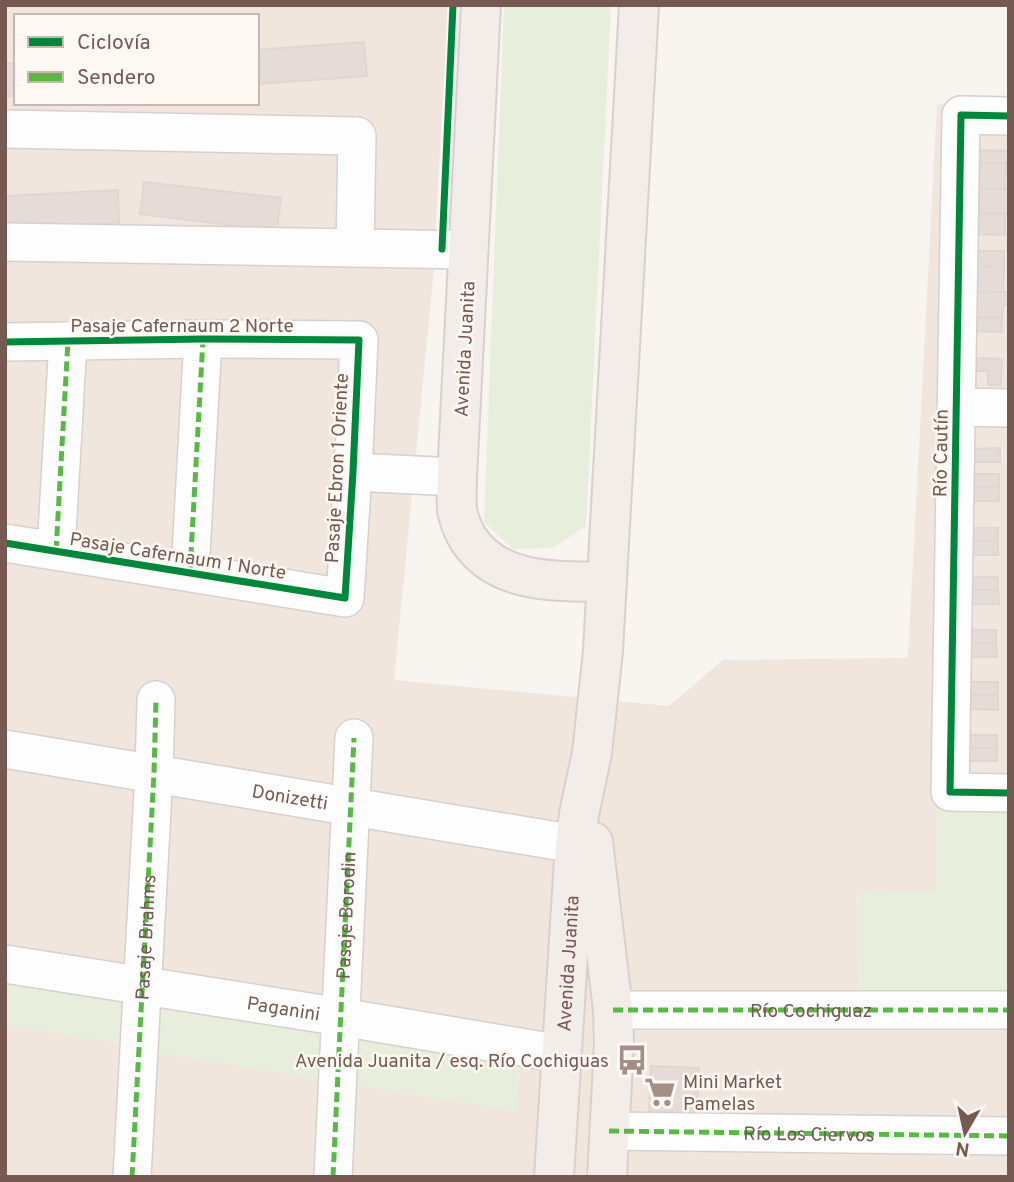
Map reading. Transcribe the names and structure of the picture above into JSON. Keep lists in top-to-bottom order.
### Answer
{
  "streets": {
    "main road": ["Avenida Juanita"],
    "street": [
      "Pasaje Cafernaum 2 Norte",
      "Río Cautín",
      "Pasaje Ebron 1 Oriente",
      "Pasaje Cafernaum 1 Norte",
      "Donizetti",
      "Pasaje Borodin",
      "Pasaje Brahms",
      "Paganini",
      "Río Cochiguaz",
      "Río Los Ciervos"
    ]
  },
  "crossings": [
    ["Pasaje Cafernaum 2 Norte", "Pasaje Ebron 1 Oriente"],
    ["Avenida Juanita", "Donizetti"],
    ["Avenida Juanita", "Paganini"],
    ["Avenida Juanita", "Río Cochiguaz"],
    ["Avenida Juanita", "Río Los Ciervos"],
    ["Pasaje Ebron 1 Oriente", "Pasaje Cafernaum 1 Norte"],
    ["Donizetti", "Pasaje Borodin"],
    ["Donizetti", "Pasaje Brahms"],
    ["Pasaje Borodin", "Paganini"],
    ["Pasaje Brahms", "Paganini"]
  ],
  "places": {
    "bus stop": ["Avenida Juanita / esq. Río Cochiguas"],
    "supermarket": ["Mini Market Pamelas"]
  },
  "legend": ["Ciclovía", "Sendero"],
  "north": "bottom"
}
